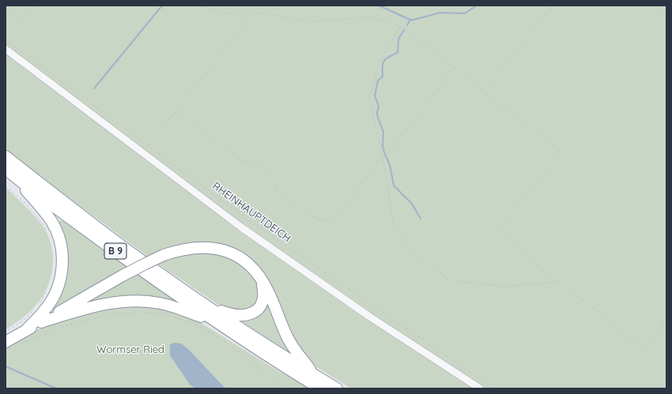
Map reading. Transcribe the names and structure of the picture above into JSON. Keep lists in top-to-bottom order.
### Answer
{
  "streets": {
    "highway": ["B 9"],
    "path": ["RHEINHAUPTDEICH"]
  },
  "parks": ["Wormser Ried"]
}
